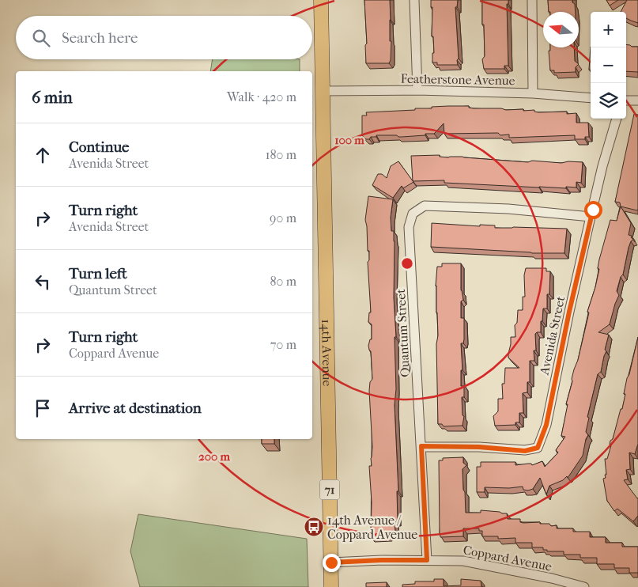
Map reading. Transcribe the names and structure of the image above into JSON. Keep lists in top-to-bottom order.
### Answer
{
  "streets": {
    "main road": ["14th Avenue", "71"],
    "street": [
      "Featherstone Avenue",
      "Quantum Street",
      "Avenida Street",
      "Coppard Avenue"
    ]
  },
  "crossings": [
    ["Featherstone Avenue", "14th Avenue"],
    ["Quantum Street", "Avenida Street"],
    ["Quantum Street", "Coppard Avenue"],
    ["14th Avenue", "Coppard Avenue"]
  ],
  "places": {
    "bus stop": ["14th Avenue / Coppard Avenue"]
  },
  "north": "left",
  "page": {
    "map_buttons": ["+", "−"],
    "search": "Search here",
    "heading": ["6 min", "Walk · 420 m"],
    "list": [
      ["Continue", "Avenida Street", "180 m"],
      ["Turn right", "Avenida Street", "90 m"],
      ["Turn left", "Quantum Street", "80 m"],
      ["Turn right", "Coppard Avenue", "70 m"],
      "Arrive at destination"
    ]
  },
  "rings": ["100 m", "200 m"]
}
